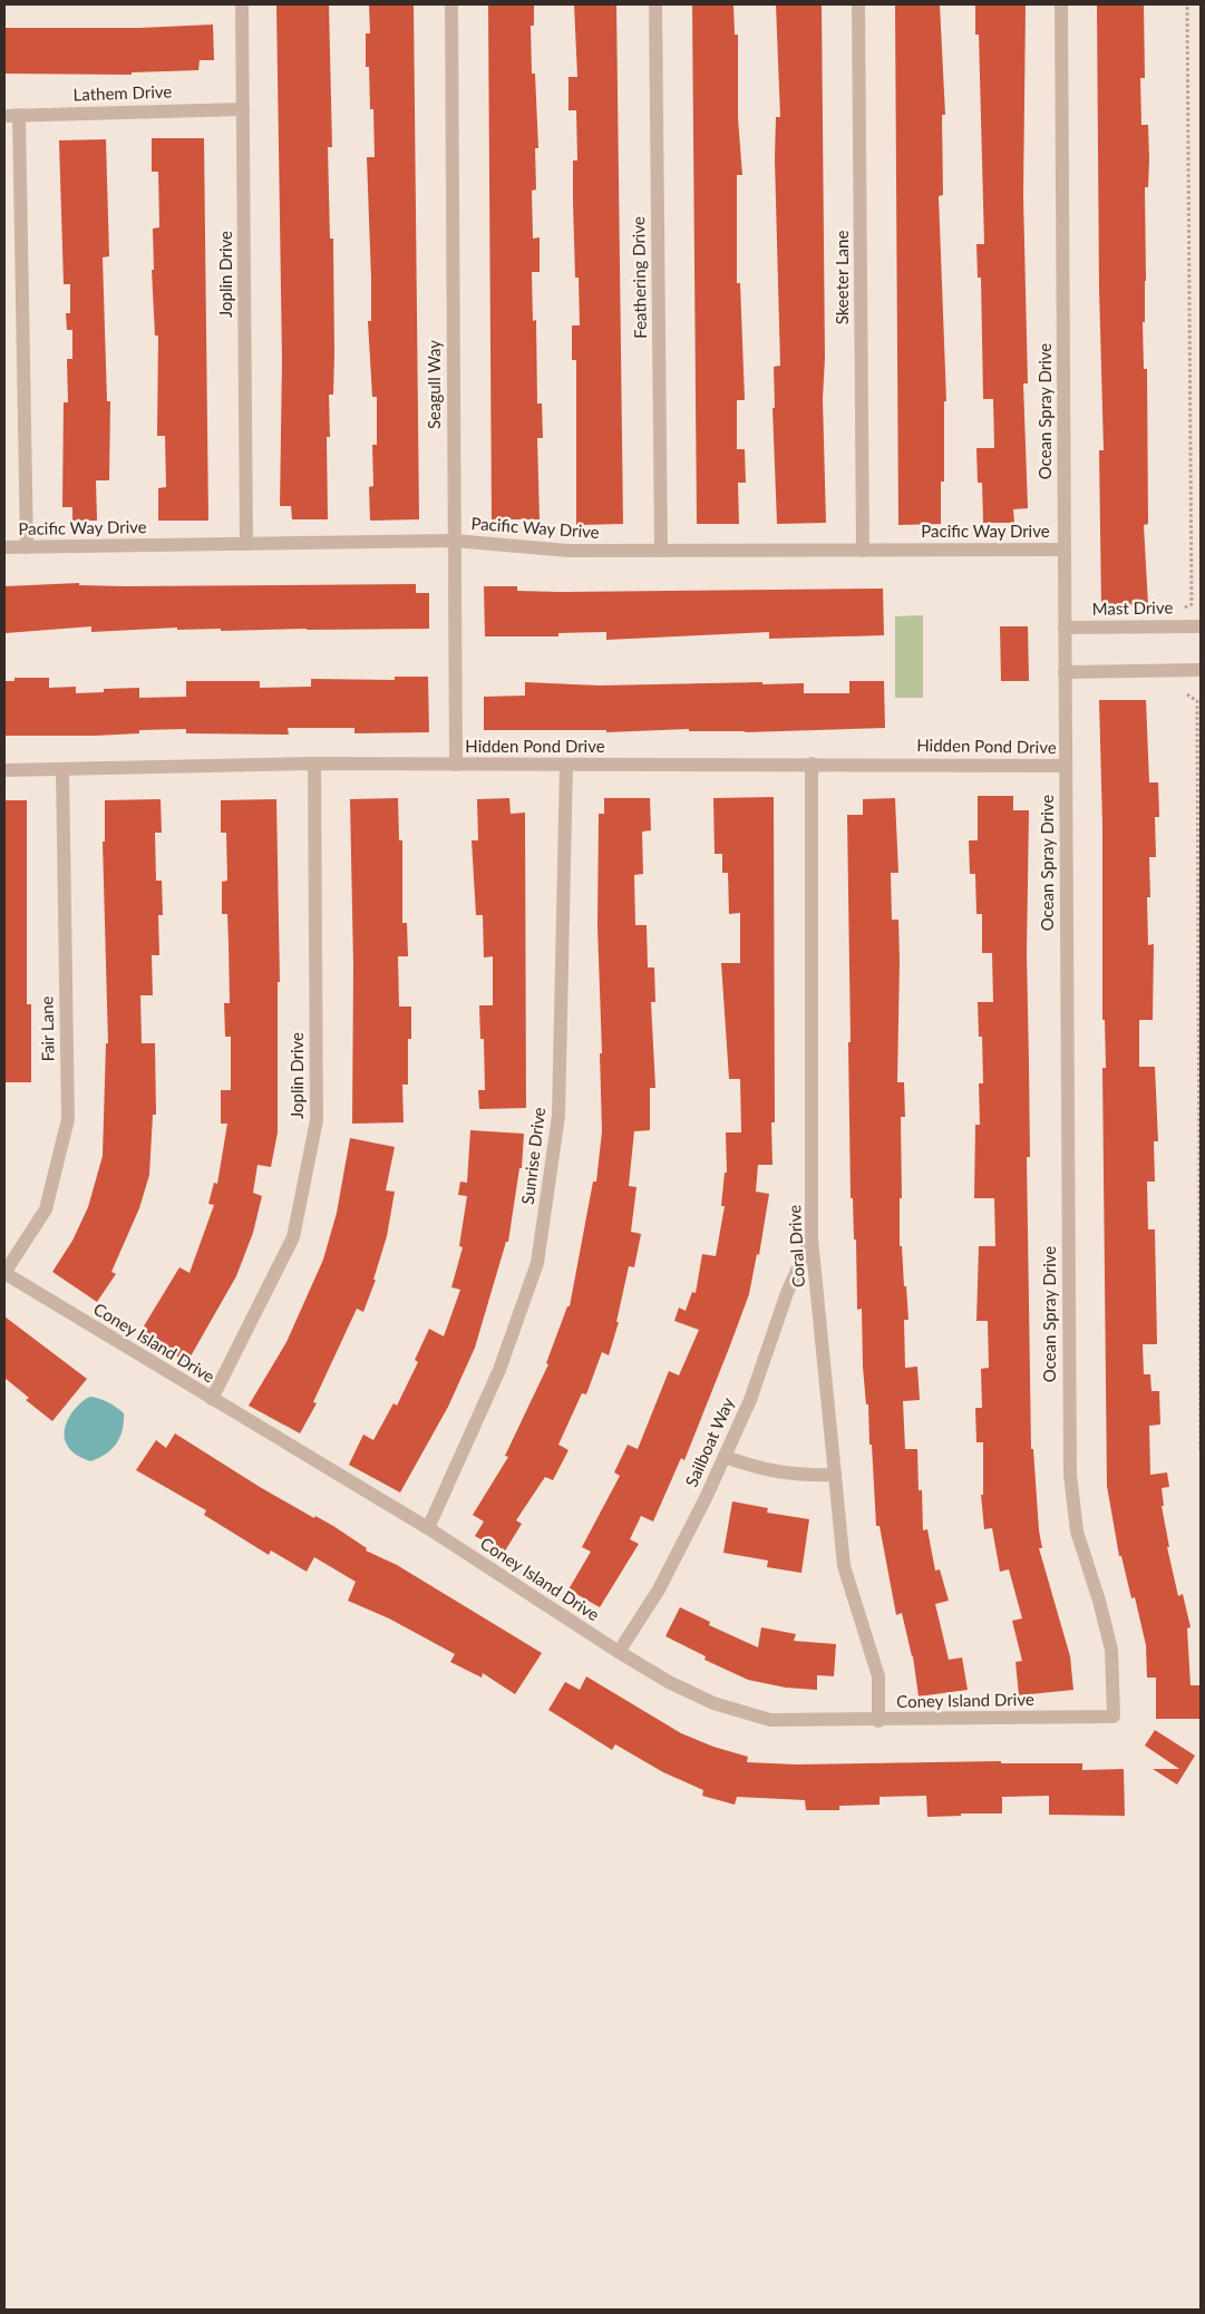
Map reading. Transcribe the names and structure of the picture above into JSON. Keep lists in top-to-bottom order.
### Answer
{
  "streets": {
    "street": [
      "Lathem Drive",
      "Joplin Drive",
      "Feathering Drive",
      "Skeeter Lane",
      "Seagull Way",
      "Ocean Spray Drive",
      "Pacific Way Drive",
      "Mast Drive",
      "Hidden Pond Drive",
      "Fair Lane",
      "Sunrise Drive",
      "Coral Drive",
      "Coney Island Drive",
      "Sailboat Way"
    ]
  },
  "crossings": [
    ["Lathem Drive", "Joplin Drive"],
    ["Joplin Drive", "Pacific Way Drive"],
    ["Joplin Drive", "Hidden Pond Drive"],
    ["Joplin Drive", "Coney Island Drive"],
    ["Feathering Drive", "Pacific Way Drive"],
    ["Skeeter Lane", "Pacific Way Drive"],
    ["Seagull Way", "Pacific Way Drive"],
    ["Seagull Way", "Hidden Pond Drive"],
    ["Ocean Spray Drive", "Pacific Way Drive"],
    ["Ocean Spray Drive", "Mast Drive"],
    ["Ocean Spray Drive", "Hidden Pond Drive"],
    ["Ocean Spray Drive", "Coney Island Drive"],
    ["Hidden Pond Drive", "Fair Lane"],
    ["Hidden Pond Drive", "Sunrise Drive"],
    ["Hidden Pond Drive", "Coral Drive"],
    ["Fair Lane", "Coney Island Drive"],
    ["Sunrise Drive", "Coney Island Drive"],
    ["Coral Drive", "Coney Island Drive"],
    ["Coral Drive", "Sailboat Way"],
    ["Coney Island Drive", "Sailboat Way"]
  ]
}
